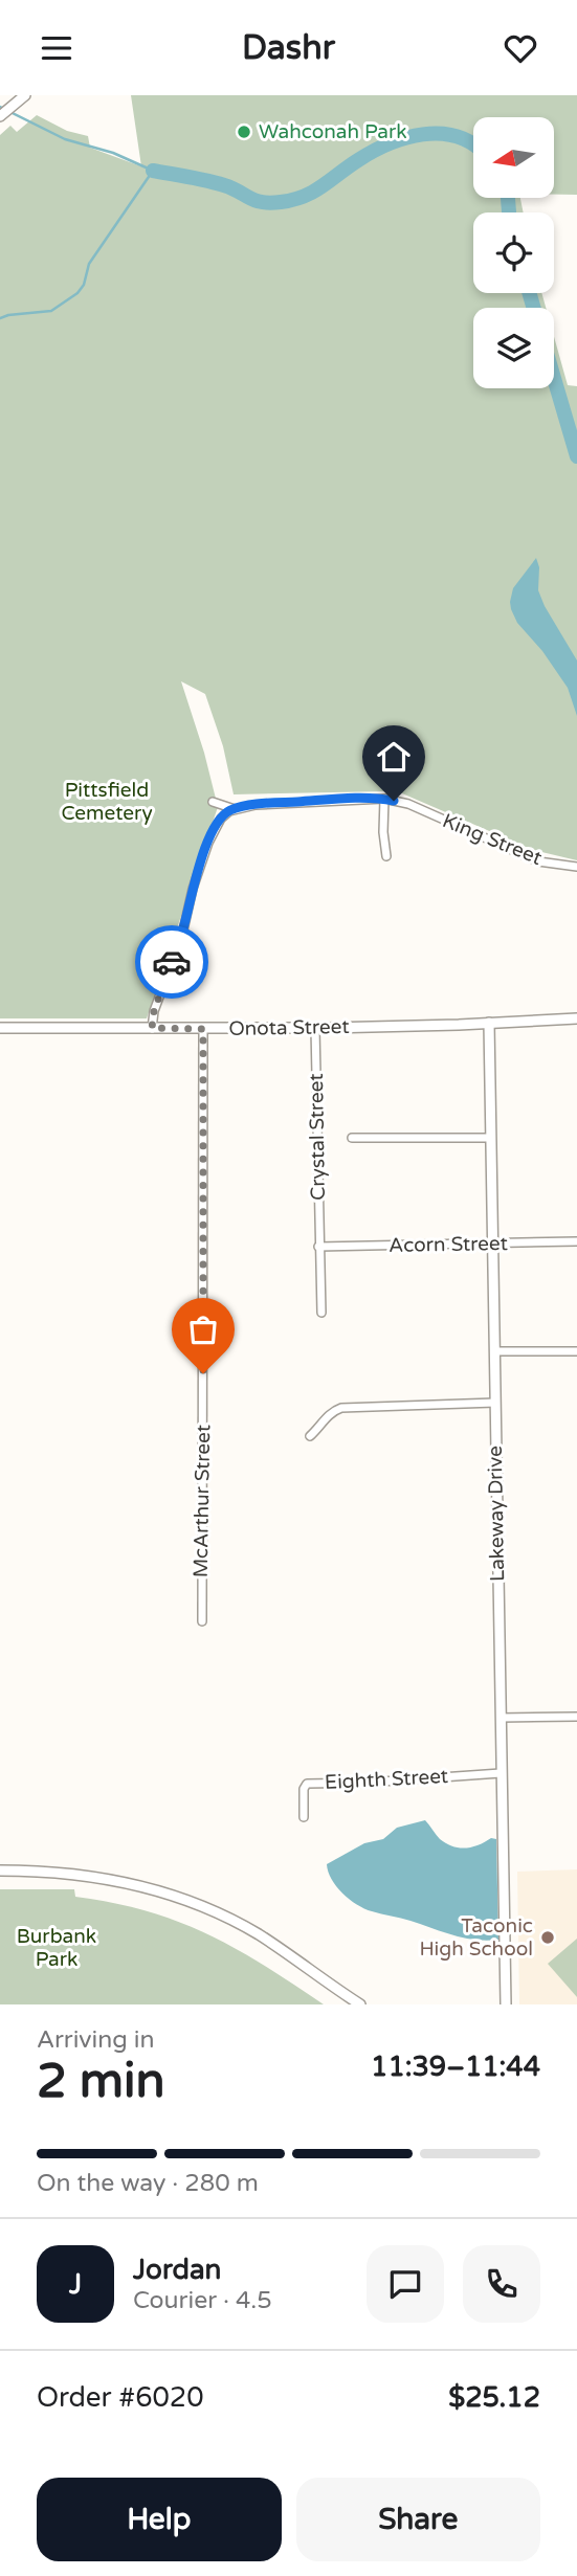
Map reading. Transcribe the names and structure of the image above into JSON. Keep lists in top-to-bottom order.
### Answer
{
  "streets": {
    "street": [
      "King Street",
      "Onota Street",
      "Crystal Street",
      "Acorn Street",
      "McArthur Street",
      "Lakeway Drive",
      "Eighth Street"
    ]
  },
  "crossings": [
    ["Onota Street", "Crystal Street"],
    ["Onota Street", "McArthur Street"],
    ["Onota Street", "Lakeway Drive"],
    ["Crystal Street", "Acorn Street"],
    ["Acorn Street", "Lakeway Drive"],
    ["Lakeway Drive", "Eighth Street"]
  ],
  "parks": ["Pittsfield Cemetery", "Burbank Park"],
  "places": ["Wahconah Park", "Taconic High School"],
  "north": "left",
  "page": {
    "header": "Dashr",
    "heading": ["2 min", "Arriving in", "11:39–11:44"],
    "panel": [
      "Jordan",
      "Courier · 4.5",
      "Order #6020",
      "$25.12"
    ],
    "bar": "On the way · 280 m",
    "round": "J",
    "buttons": ["Help", "Share"]
  }
}
